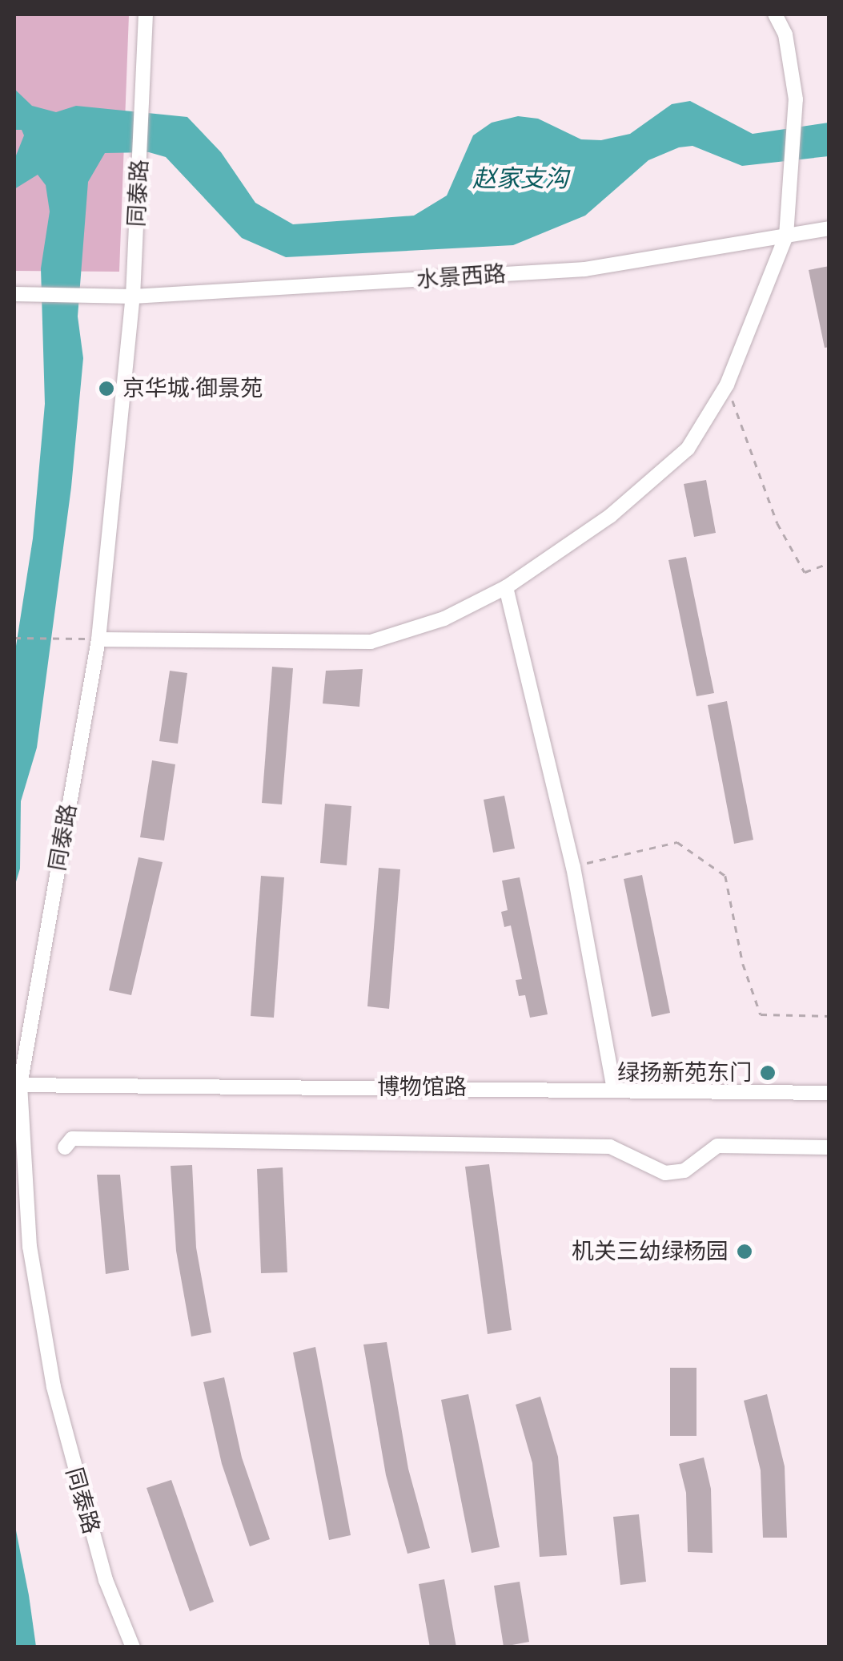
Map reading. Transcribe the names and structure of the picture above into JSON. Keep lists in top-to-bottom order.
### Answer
{
  "streets": {
    "street": ["同泰路", "水景西路", "博物馆路"]
  },
  "crossings": [
    ["同泰路", "水景西路"],
    ["同泰路", "博物馆路"]
  ],
  "water": ["赵家支沟"],
  "places": ["京华城·御景苑", "绿扬新苑东门", "机关三幼绿杨园"]
}
